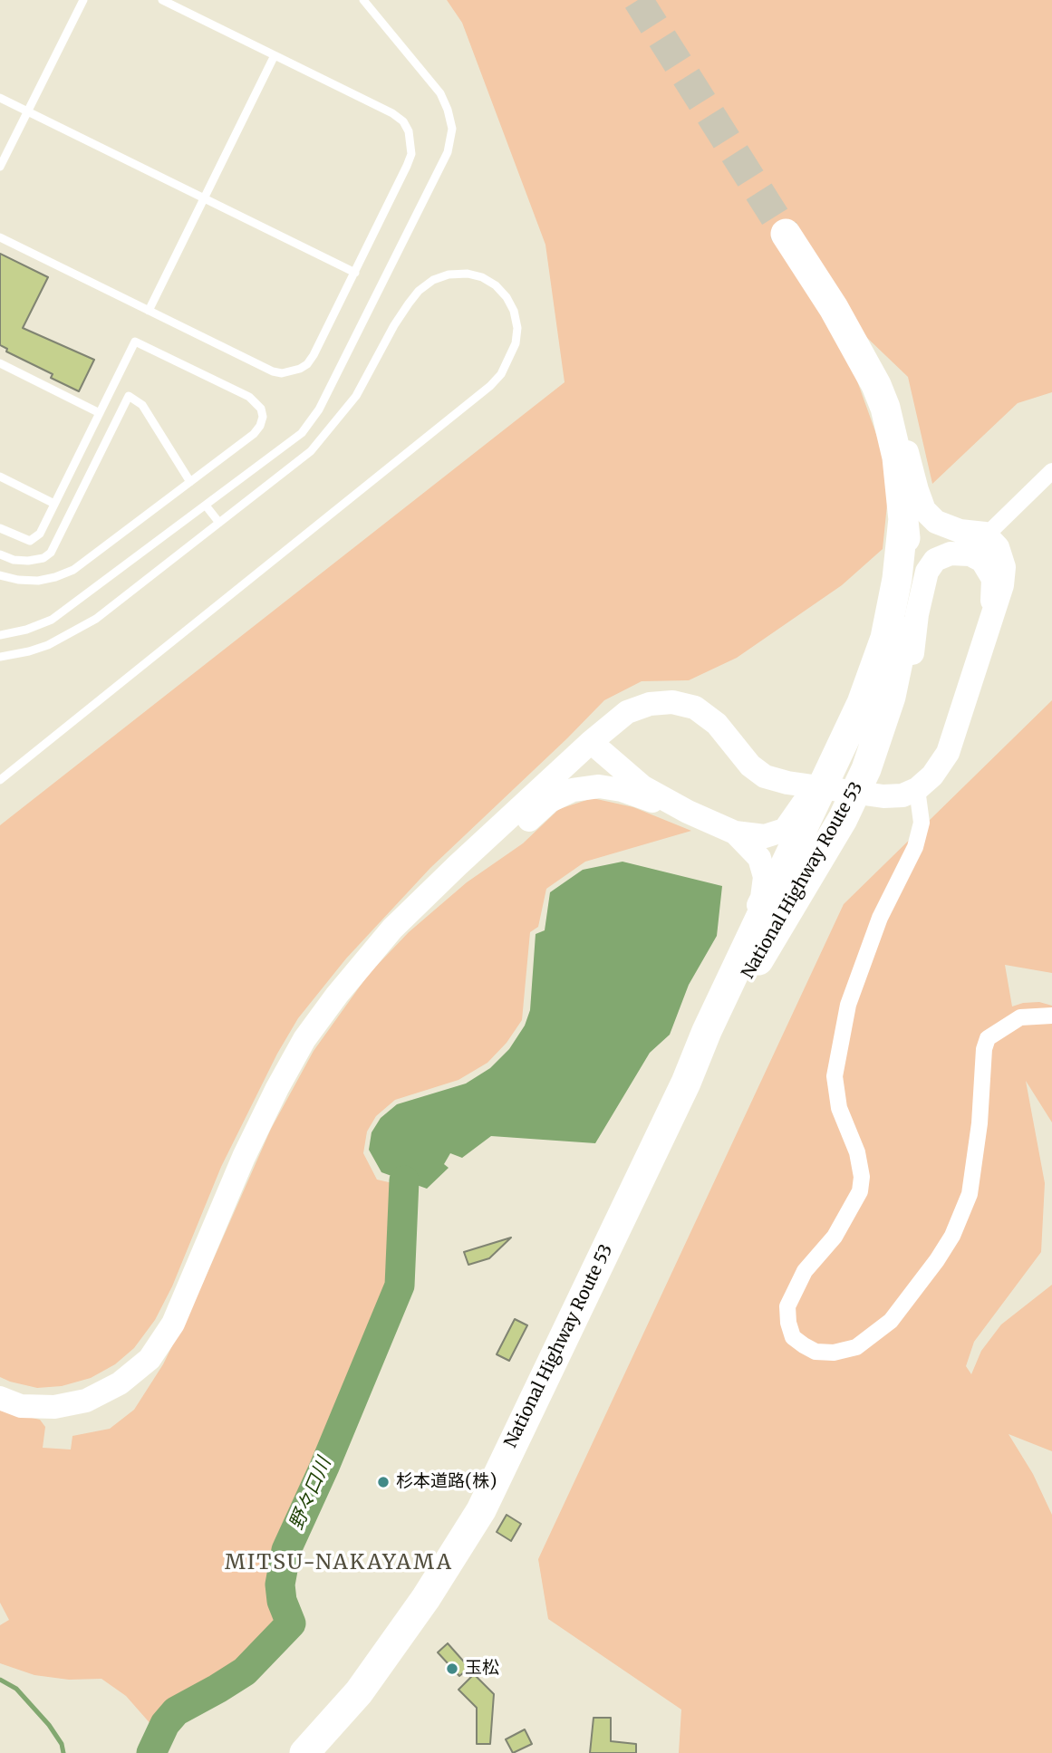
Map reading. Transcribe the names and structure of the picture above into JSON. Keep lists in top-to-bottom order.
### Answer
{
  "streets": {
    "highway": ["National Highway Route 53"]
  },
  "districts": ["MITSU-NAKAYAMA"],
  "water": ["野々口川"],
  "places": ["杉本道路(株)", "玉松"]
}
